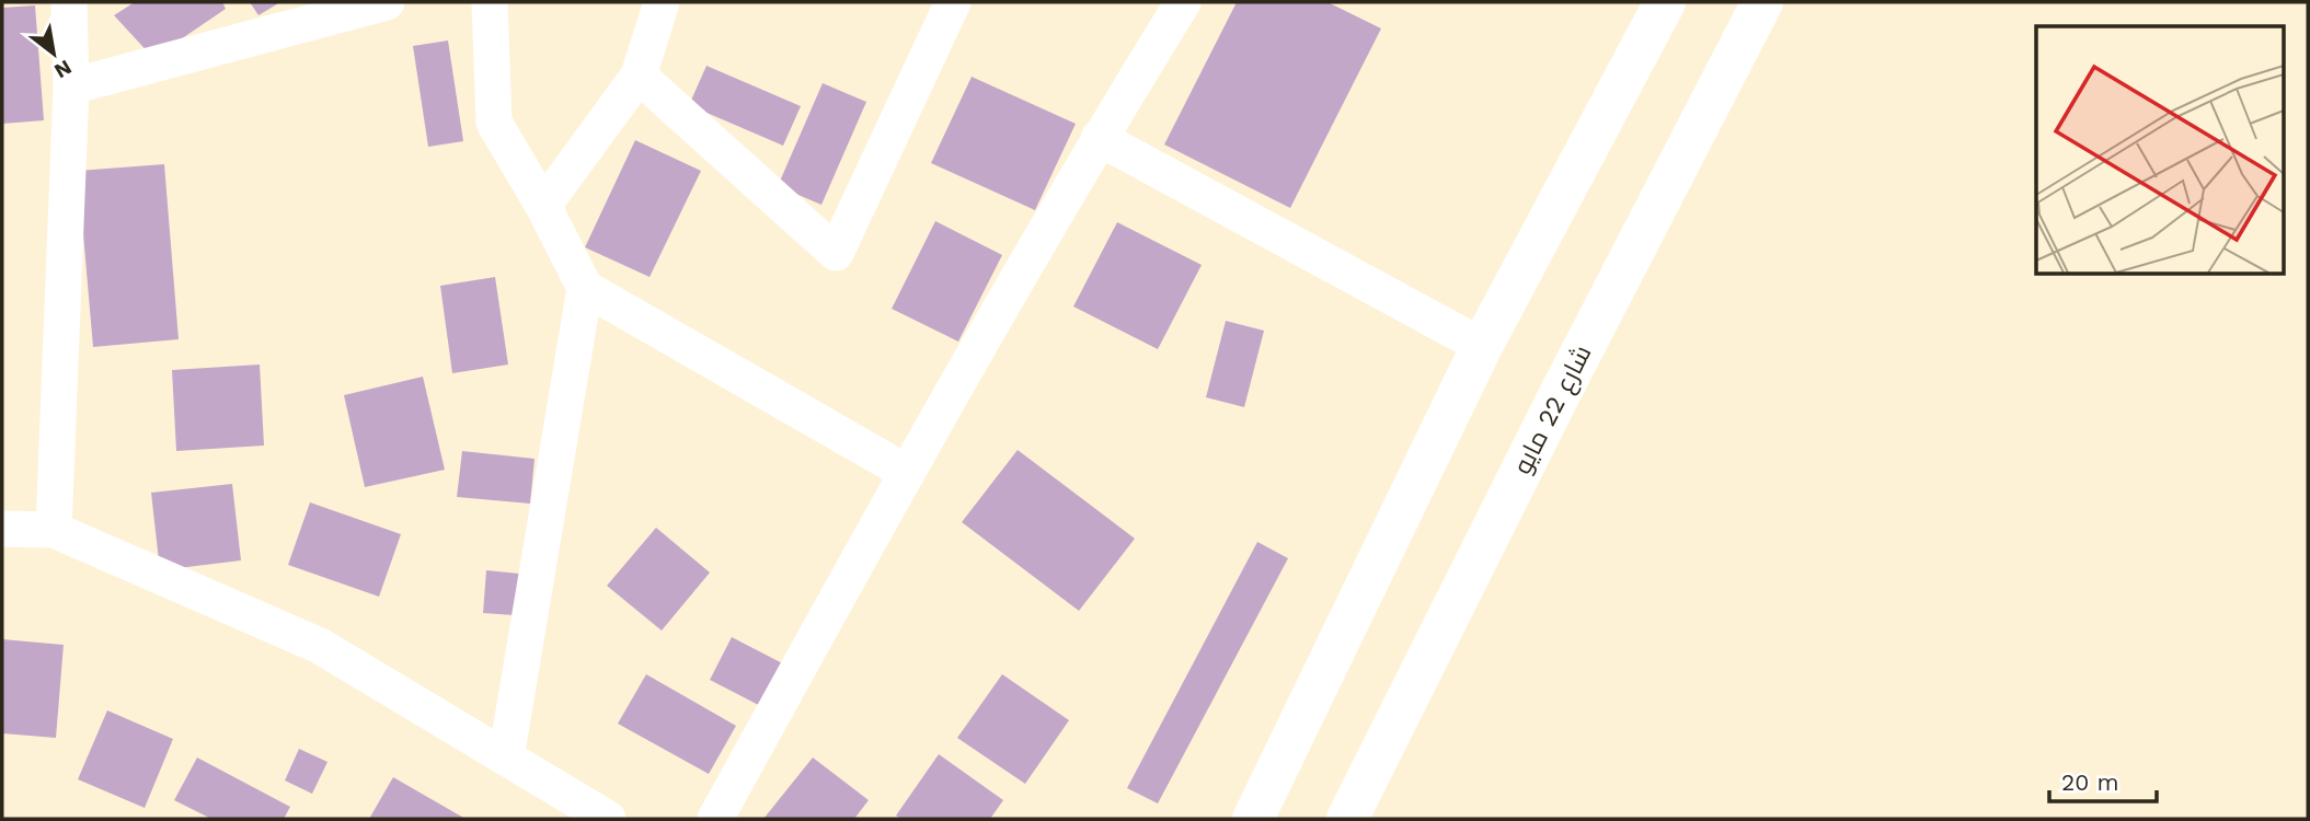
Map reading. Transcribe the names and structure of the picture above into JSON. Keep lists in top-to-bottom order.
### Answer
{
  "streets": {
    "main road": ["شارع 22 مايو"]
  },
  "scale_bar": "20 m",
  "north": "bottom right"
}
